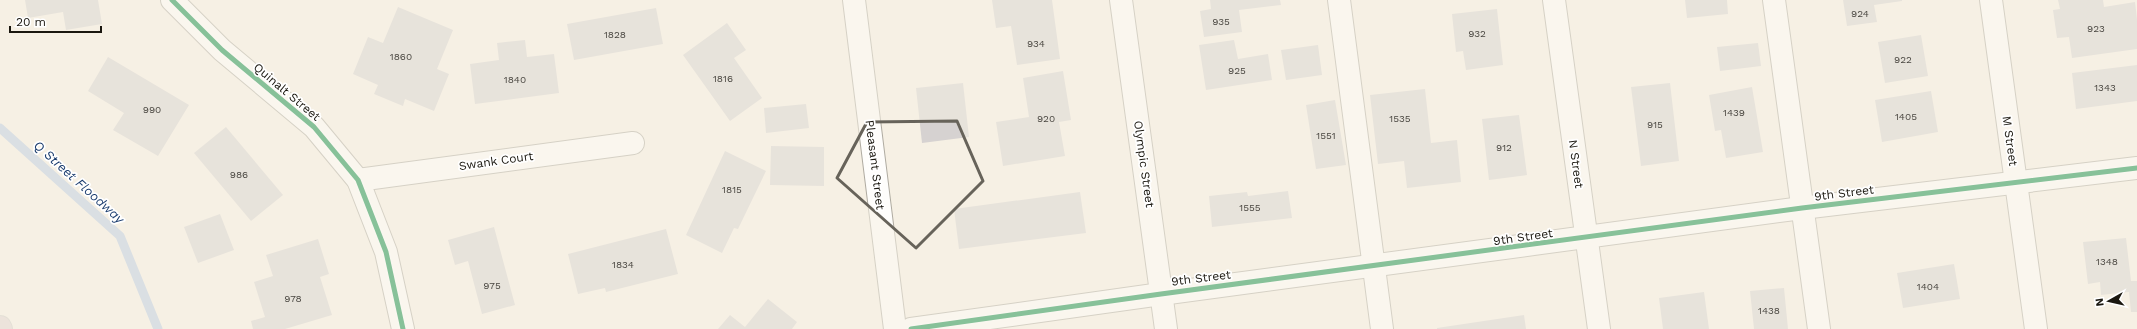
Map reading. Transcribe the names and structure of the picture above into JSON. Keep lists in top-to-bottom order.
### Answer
{
  "streets": {
    "street": [
      "Quinalt Street",
      "M Street",
      "Swank Court",
      "Olympic Street",
      "N Street",
      "Pleasant Street",
      "9th Street"
    ]
  },
  "crossings": [
    ["Quinalt Street", "Swank Court"],
    ["M Street", "9th Street"],
    ["Olympic Street", "9th Street"],
    ["N Street", "9th Street"]
  ],
  "water": ["Q Street Floodway"],
  "house_numbers": [
    "924",
    "935",
    "923",
    "932",
    "1828",
    "934",
    "1860",
    "922",
    "925",
    "1816",
    "1840",
    "1343",
    "990",
    "1439",
    "1405",
    "920",
    "1535",
    "915",
    "1551",
    "912",
    "986",
    "1815",
    "1555",
    "1348",
    "1834",
    "975",
    "1404",
    "978",
    "1438"
  ],
  "scale_bar": "20 m",
  "north": "left"
}
